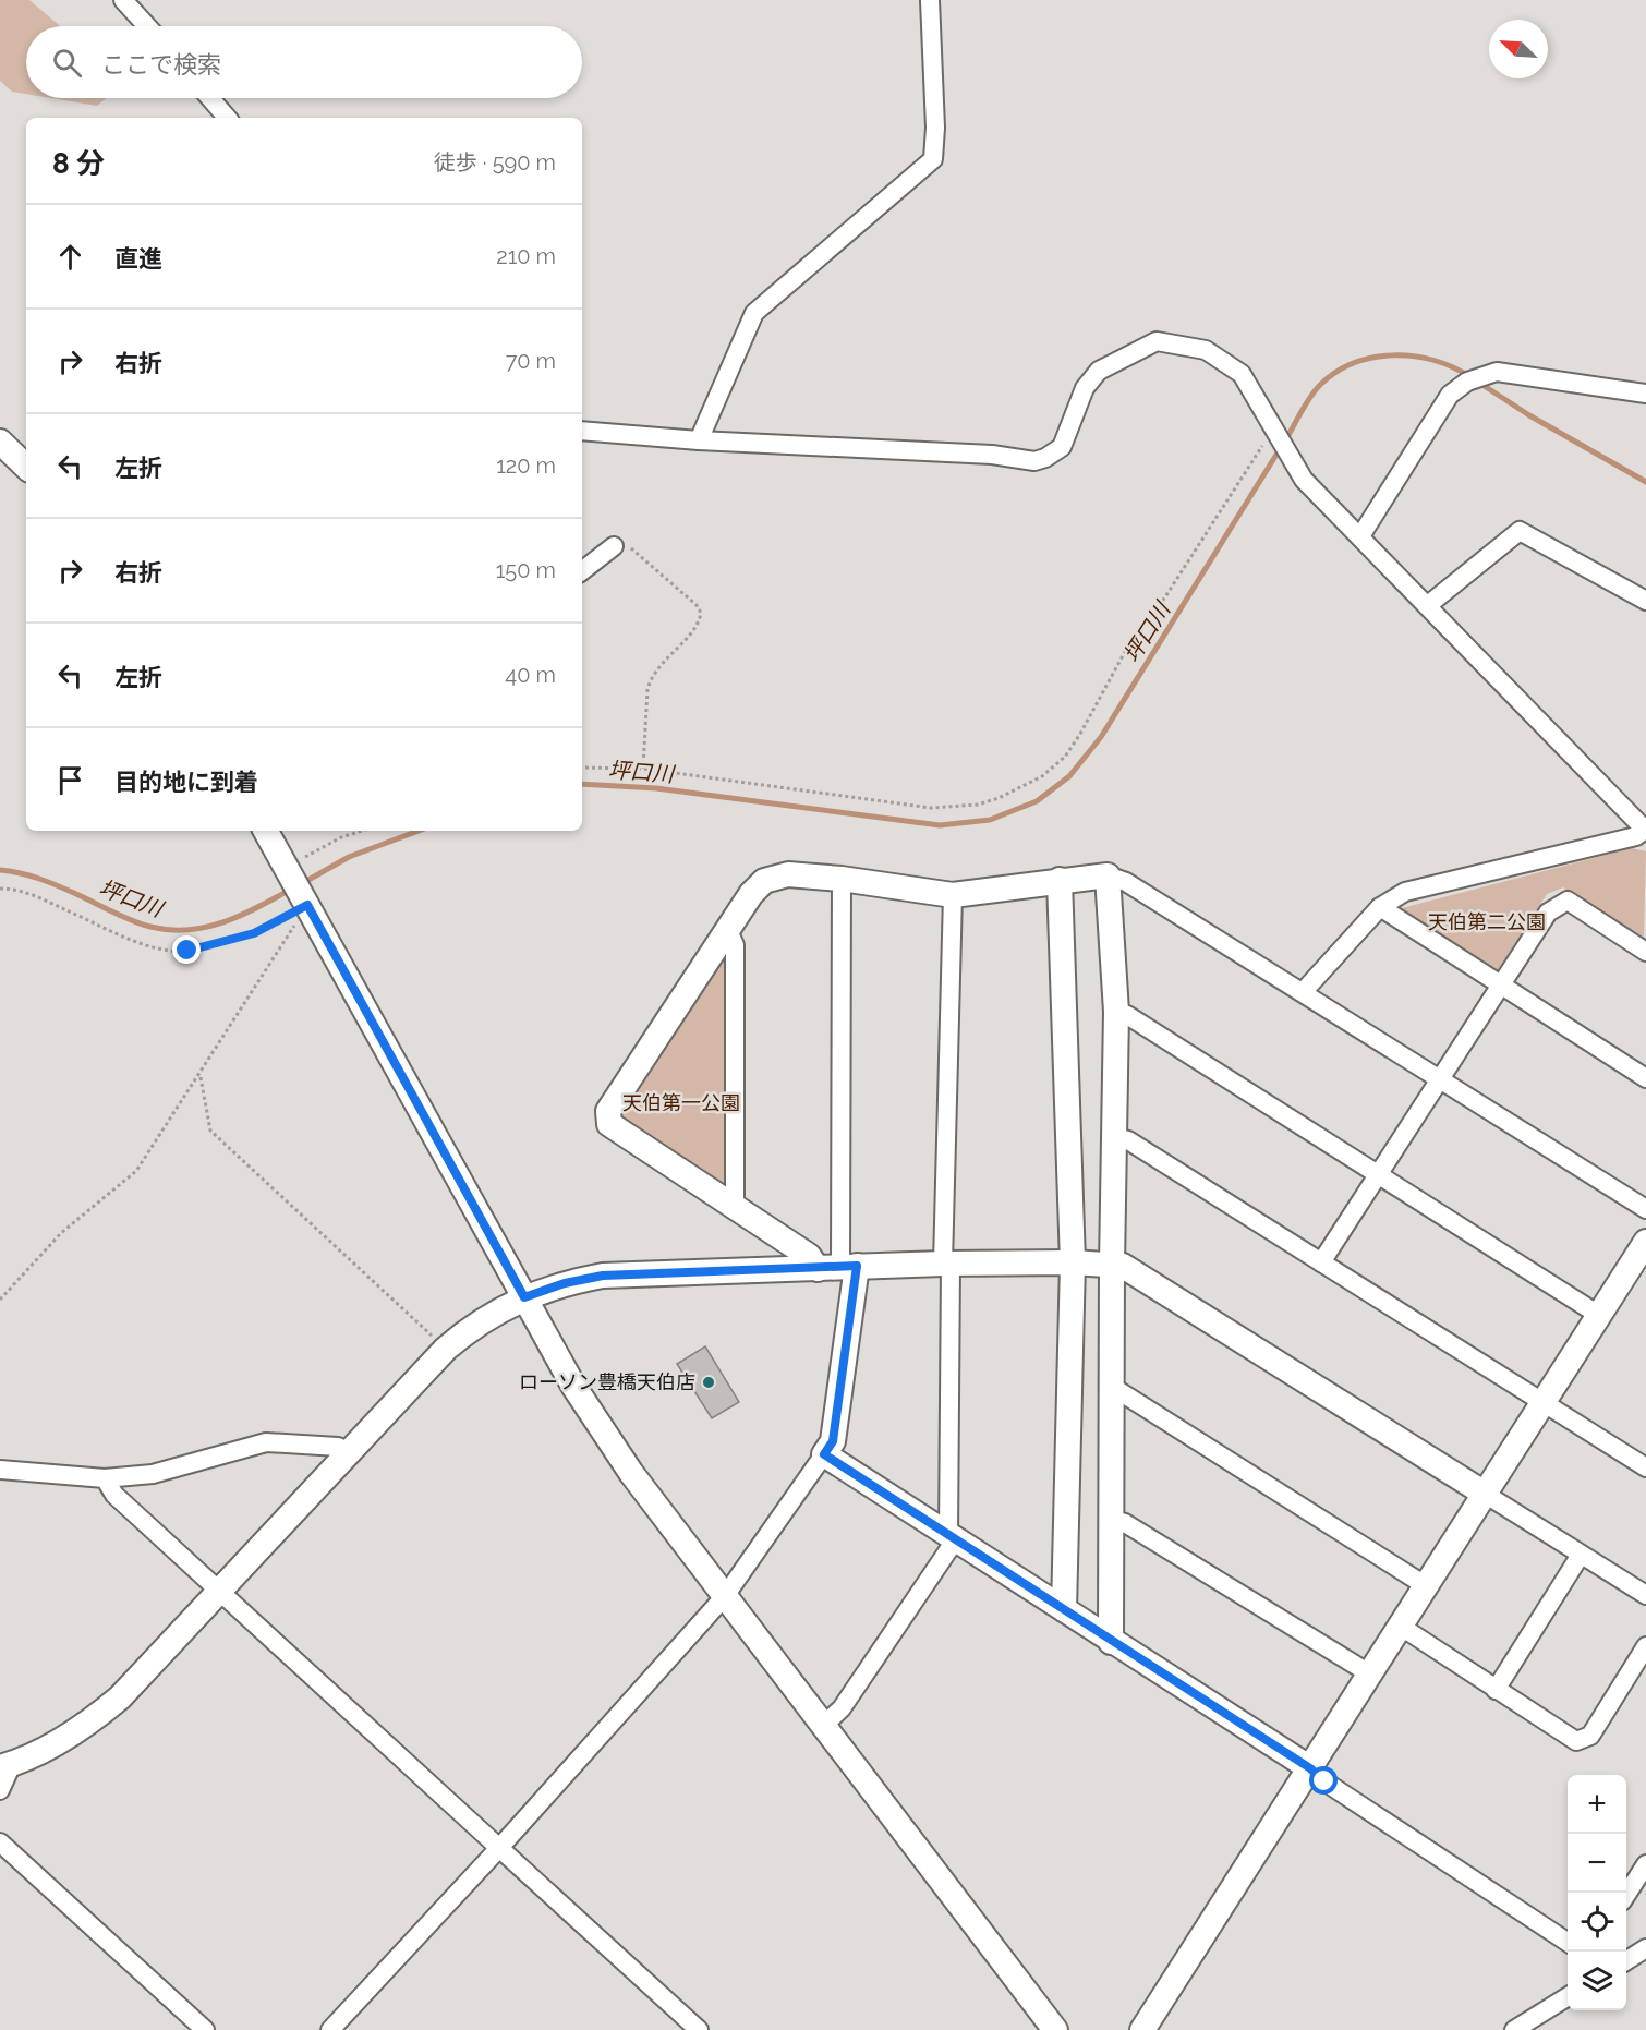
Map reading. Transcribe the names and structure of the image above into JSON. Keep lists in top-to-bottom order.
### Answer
{
  "water": ["坪口川"],
  "parks": ["天伯第二公園", "天伯第一公園"],
  "places": ["ローソン豊橋天伯店"],
  "north": "top left",
  "page": {
    "search": "ここで検索",
    "heading": ["8 分", "徒歩 · 590 m"],
    "list": [
      ["直進", "210 m"],
      ["右折", "70 m"],
      ["左折", "120 m"],
      ["右折", "150 m"],
      ["左折", "40 m"],
      "目的地に到着"
    ],
    "map_buttons": ["+", "−"]
  }
}
